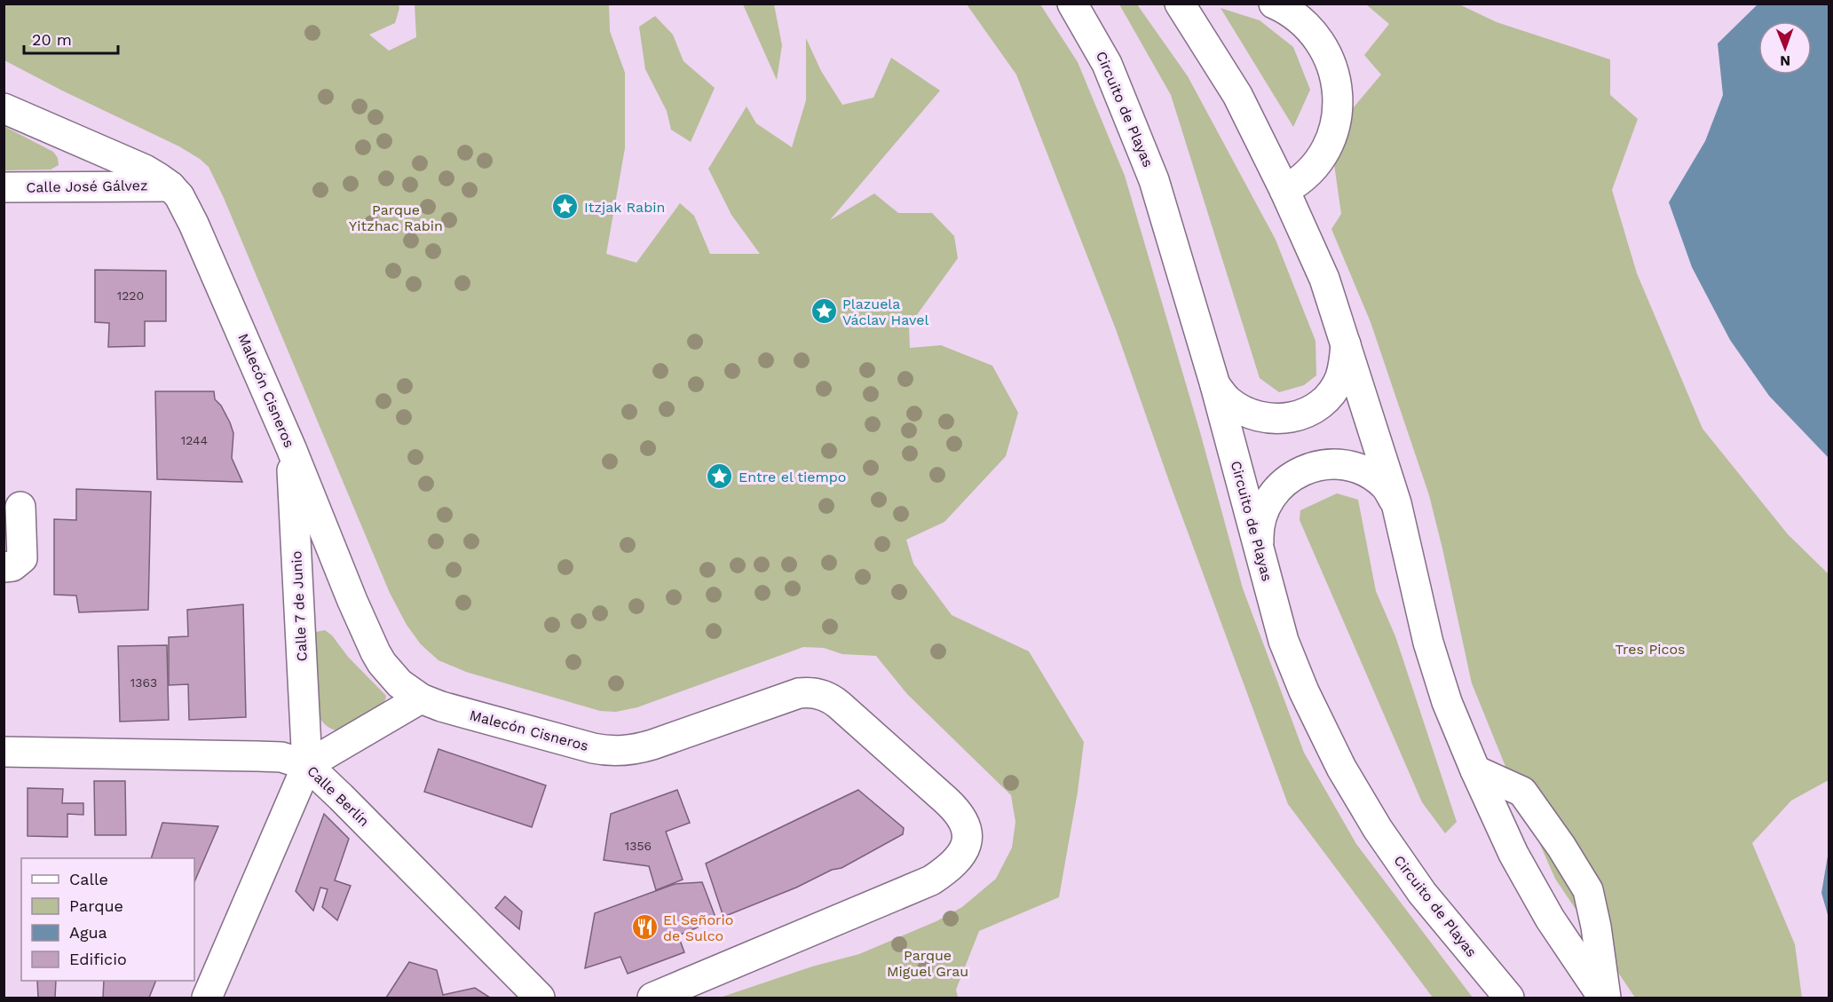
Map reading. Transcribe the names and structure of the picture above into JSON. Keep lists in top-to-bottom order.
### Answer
{
  "streets": {
    "main road": [
      "Circuito de Playas",
      "Calle José Gálvez",
      "Malecón Cisneros",
      "Calle 7 de Junio",
      "Calle Berlín"
    ]
  },
  "crossings": [
    ["Calle José Gálvez", "Malecón Cisneros"],
    ["Malecón Cisneros", "Calle 7 de Junio"],
    ["Calle 7 de Junio", "Calle Berlín"]
  ],
  "parks": ["Parque Yitzhac Rabin", "Tres Picos", "Parque Miguel Grau"],
  "places": {
    "place": ["Itzjak Rabin", "Plazuela Václav Havel", "Entre el tiempo"],
    "restaurant": ["El Señorio de Sulco"]
  },
  "house_numbers": [
    "1220",
    "1244",
    "1363",
    "1356"
  ],
  "legend": [
    "Calle",
    "Parque",
    "Agua",
    "Edificio"
  ],
  "scale_bar": "20 m",
  "north": "bottom"
}
